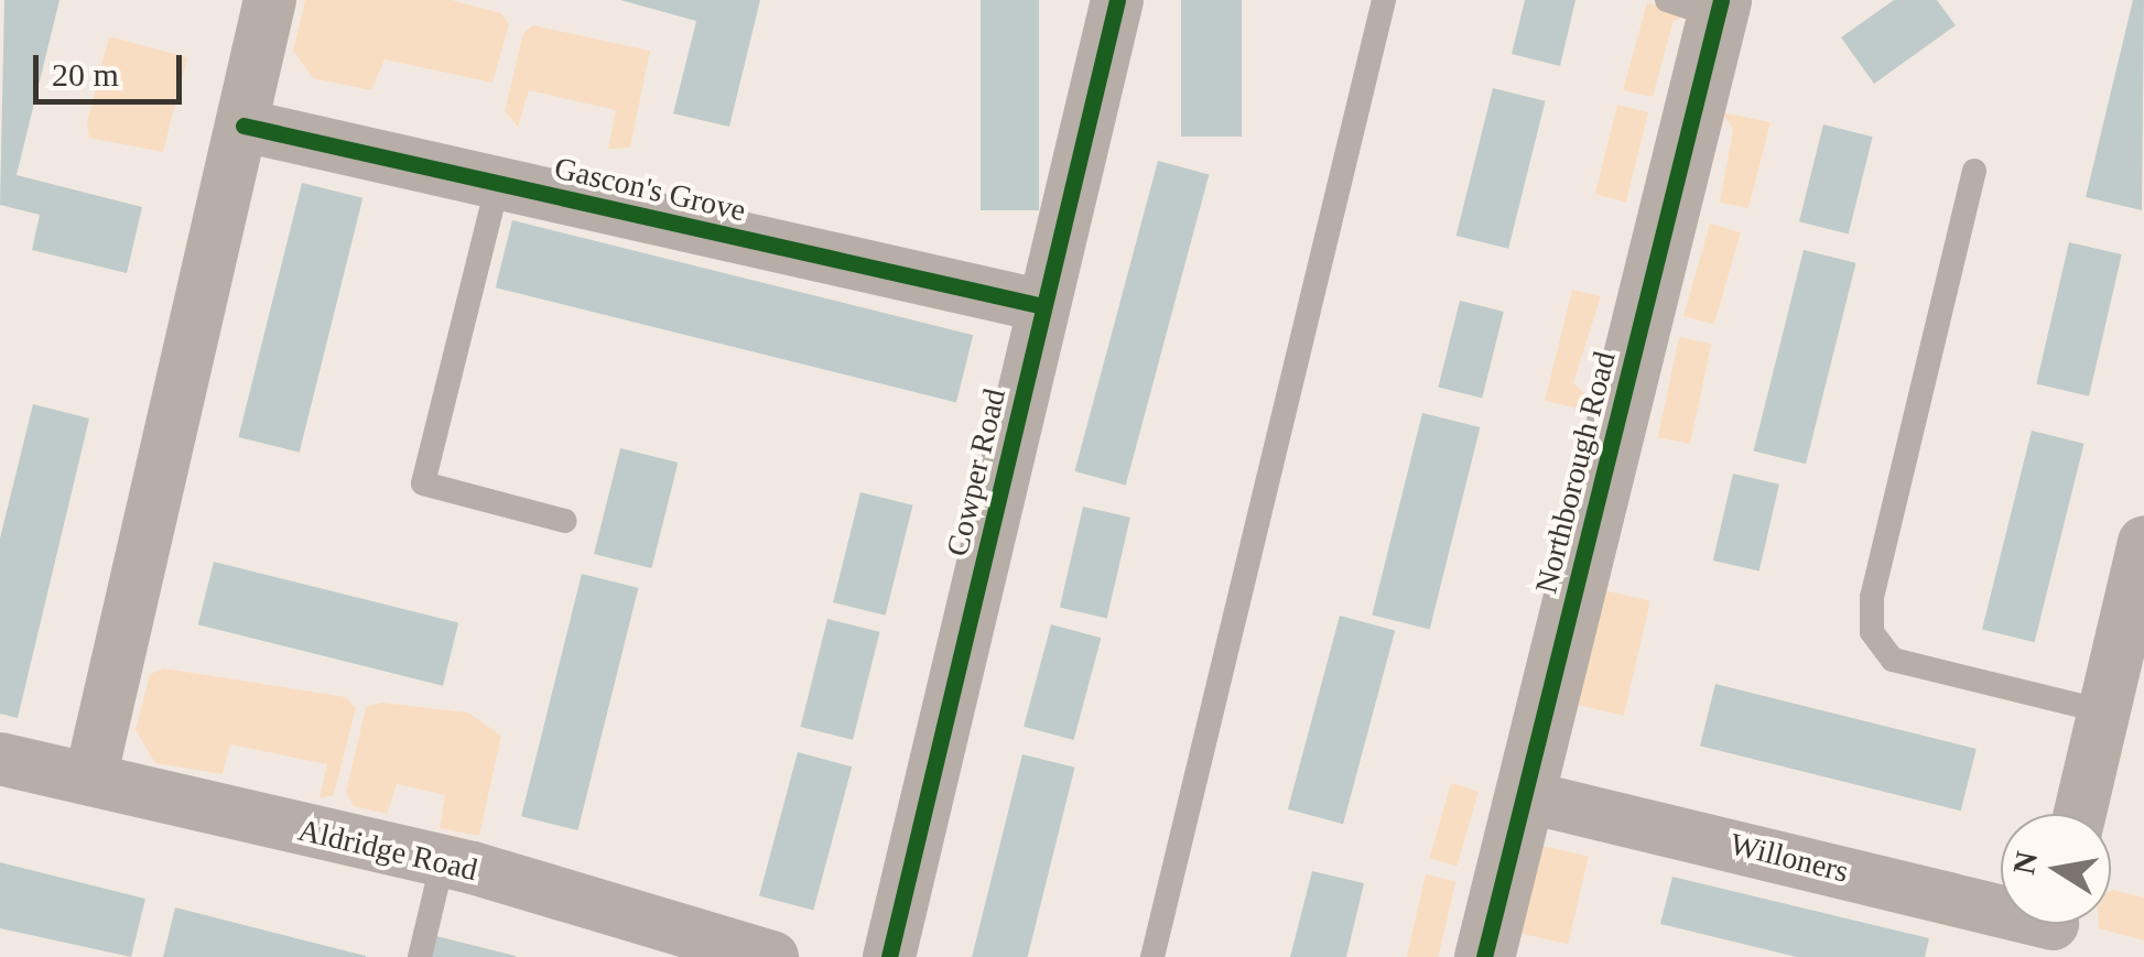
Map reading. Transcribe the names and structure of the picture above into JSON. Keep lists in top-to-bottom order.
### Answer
{
  "streets": {
    "street": [
      "Gascon's Grove",
      "Cowper Road",
      "Northborough Road",
      "Aldridge Road",
      "Willoners"
    ]
  },
  "crossings": [
    ["Gascon's Grove", "Cowper Road"],
    ["Northborough Road", "Willoners"]
  ],
  "scale_bar": "20 m",
  "north": "left"
}
